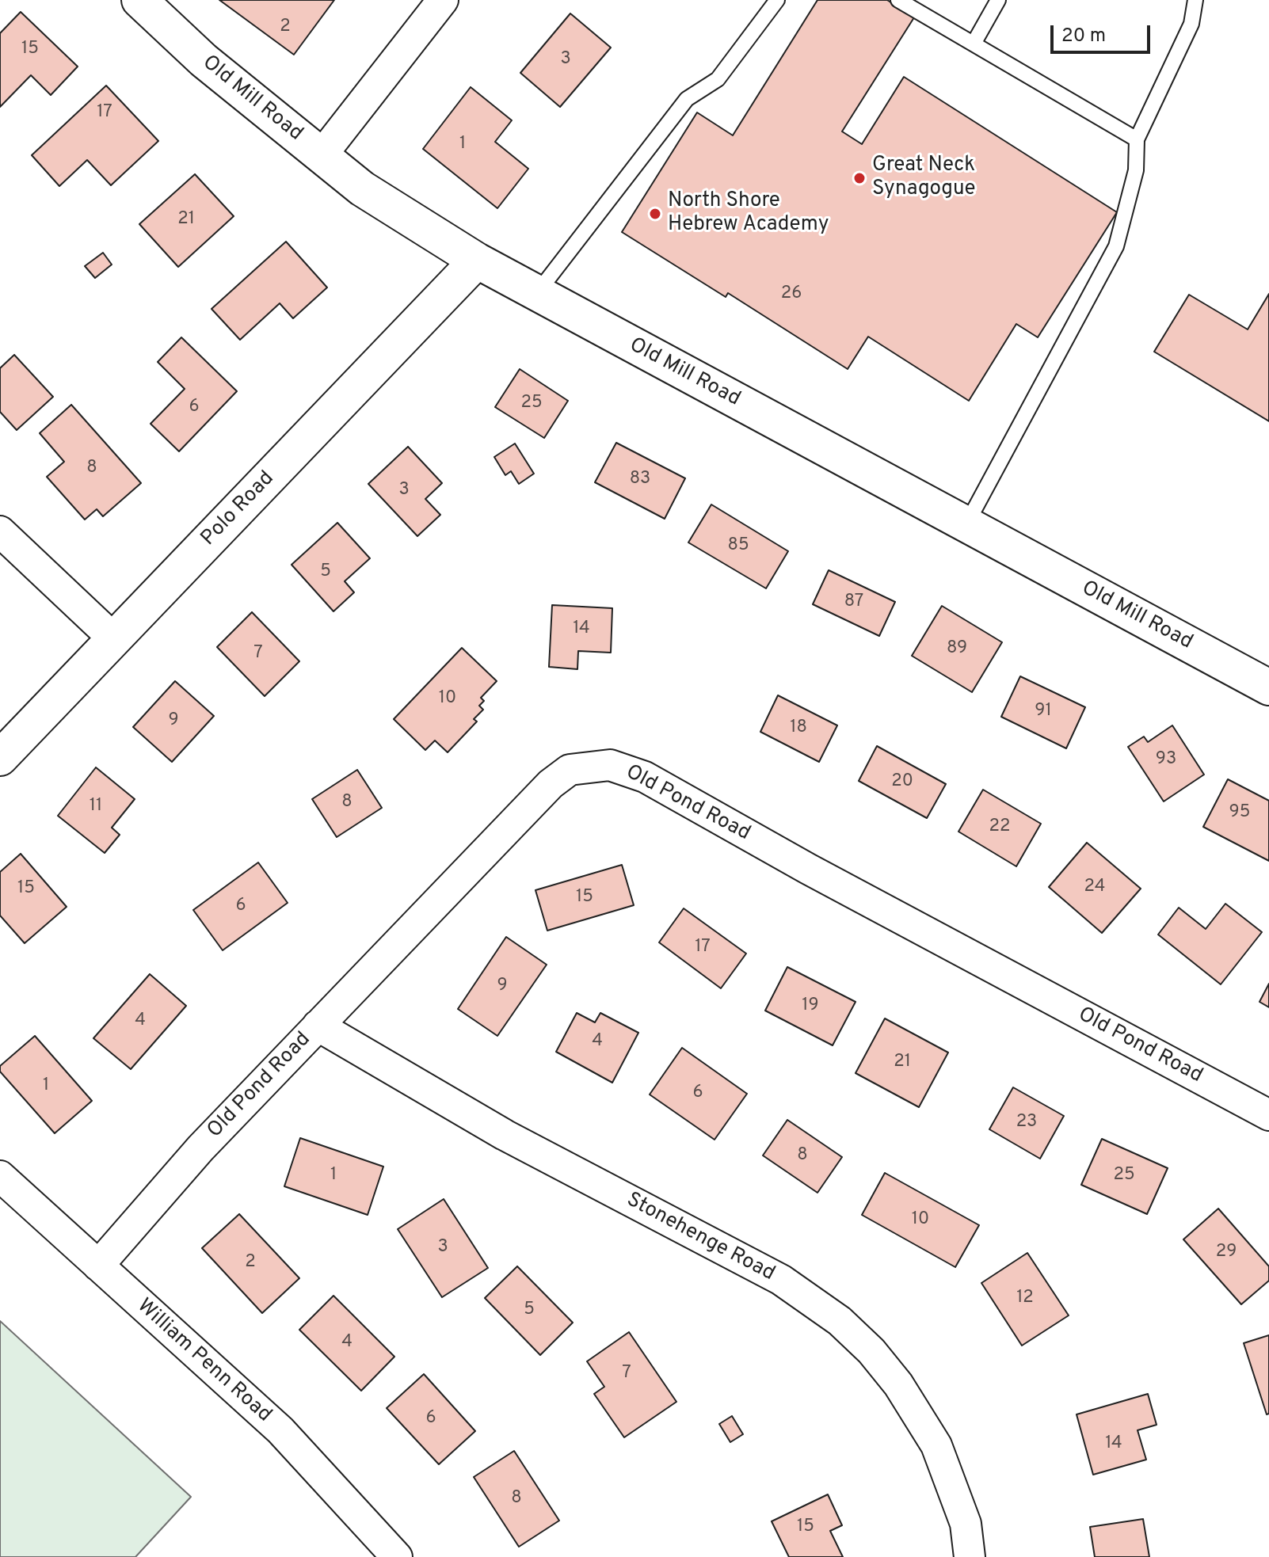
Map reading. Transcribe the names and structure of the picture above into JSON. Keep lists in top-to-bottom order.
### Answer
{
  "streets": {
    "street": [
      "Old Mill Road",
      "Polo Road",
      "Old Pond Road",
      "Stonehenge Road",
      "William Penn Road"
    ]
  },
  "crossings": [
    ["Old Mill Road", "Polo Road"],
    ["Old Pond Road", "Stonehenge Road"],
    ["Old Pond Road", "William Penn Road"]
  ],
  "places": ["Great Neck Synagogue", "North Shore Hebrew Academy"],
  "house_numbers": [
    "2",
    "15",
    "3",
    "17",
    "1",
    "21",
    "26",
    "25",
    "6",
    "8",
    "83",
    "3",
    "85",
    "5",
    "87",
    "14",
    "89",
    "7",
    "10",
    "91",
    "9",
    "18",
    "93",
    "20",
    "8",
    "11",
    "95",
    "22",
    "24",
    "15",
    "15",
    "6",
    "17",
    "9",
    "19",
    "4",
    "4",
    "21",
    "1",
    "6",
    "23",
    "8",
    "1",
    "25",
    "10",
    "3",
    "29",
    "2",
    "12",
    "5",
    "4",
    "7",
    "6",
    "14",
    "8",
    "15"
  ],
  "scale_bar": "20 m"
}
